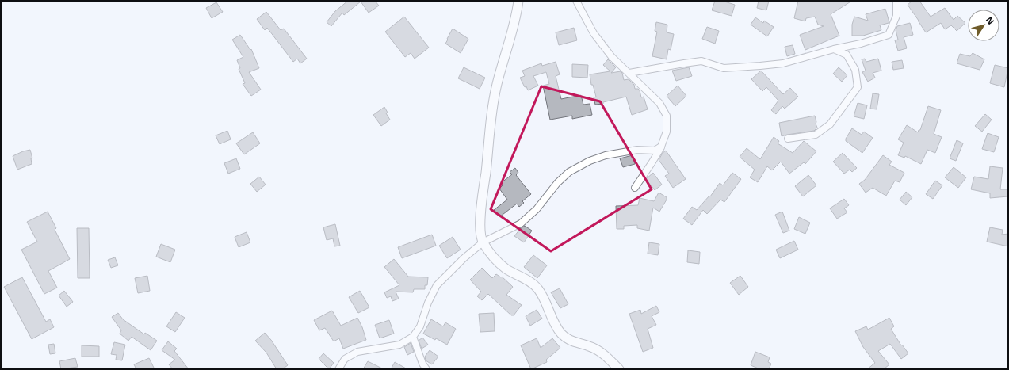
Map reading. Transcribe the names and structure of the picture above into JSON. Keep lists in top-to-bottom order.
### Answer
{
  "north": "top right"
}
